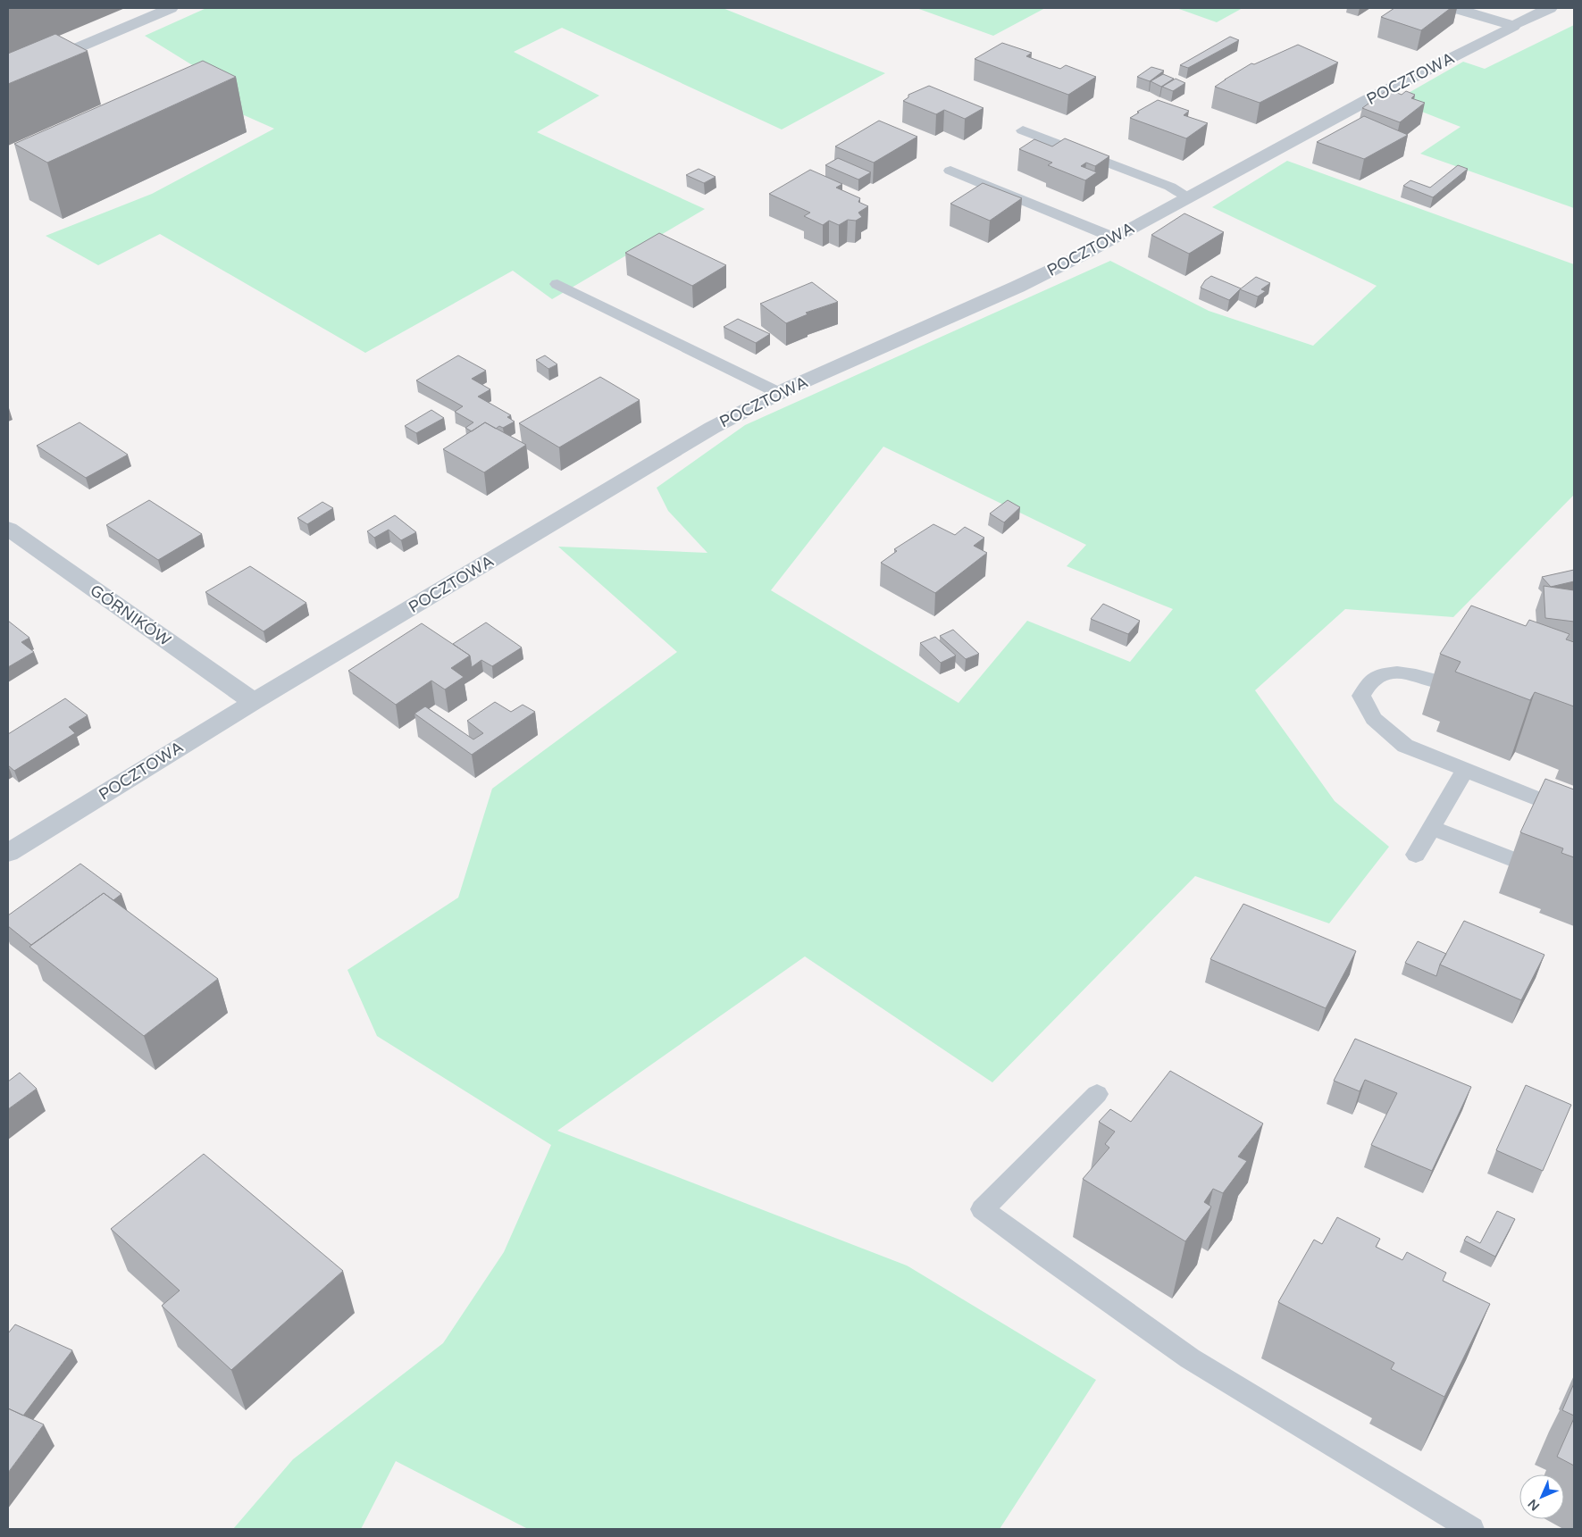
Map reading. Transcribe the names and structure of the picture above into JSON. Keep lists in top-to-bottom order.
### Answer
{
  "streets": {
    "street": ["POCZTOWA", "GÓRNIKÓW"]
  },
  "crossings": [
    ["POCZTOWA", "GÓRNIKÓW"]
  ],
  "north": "bottom left"
}
